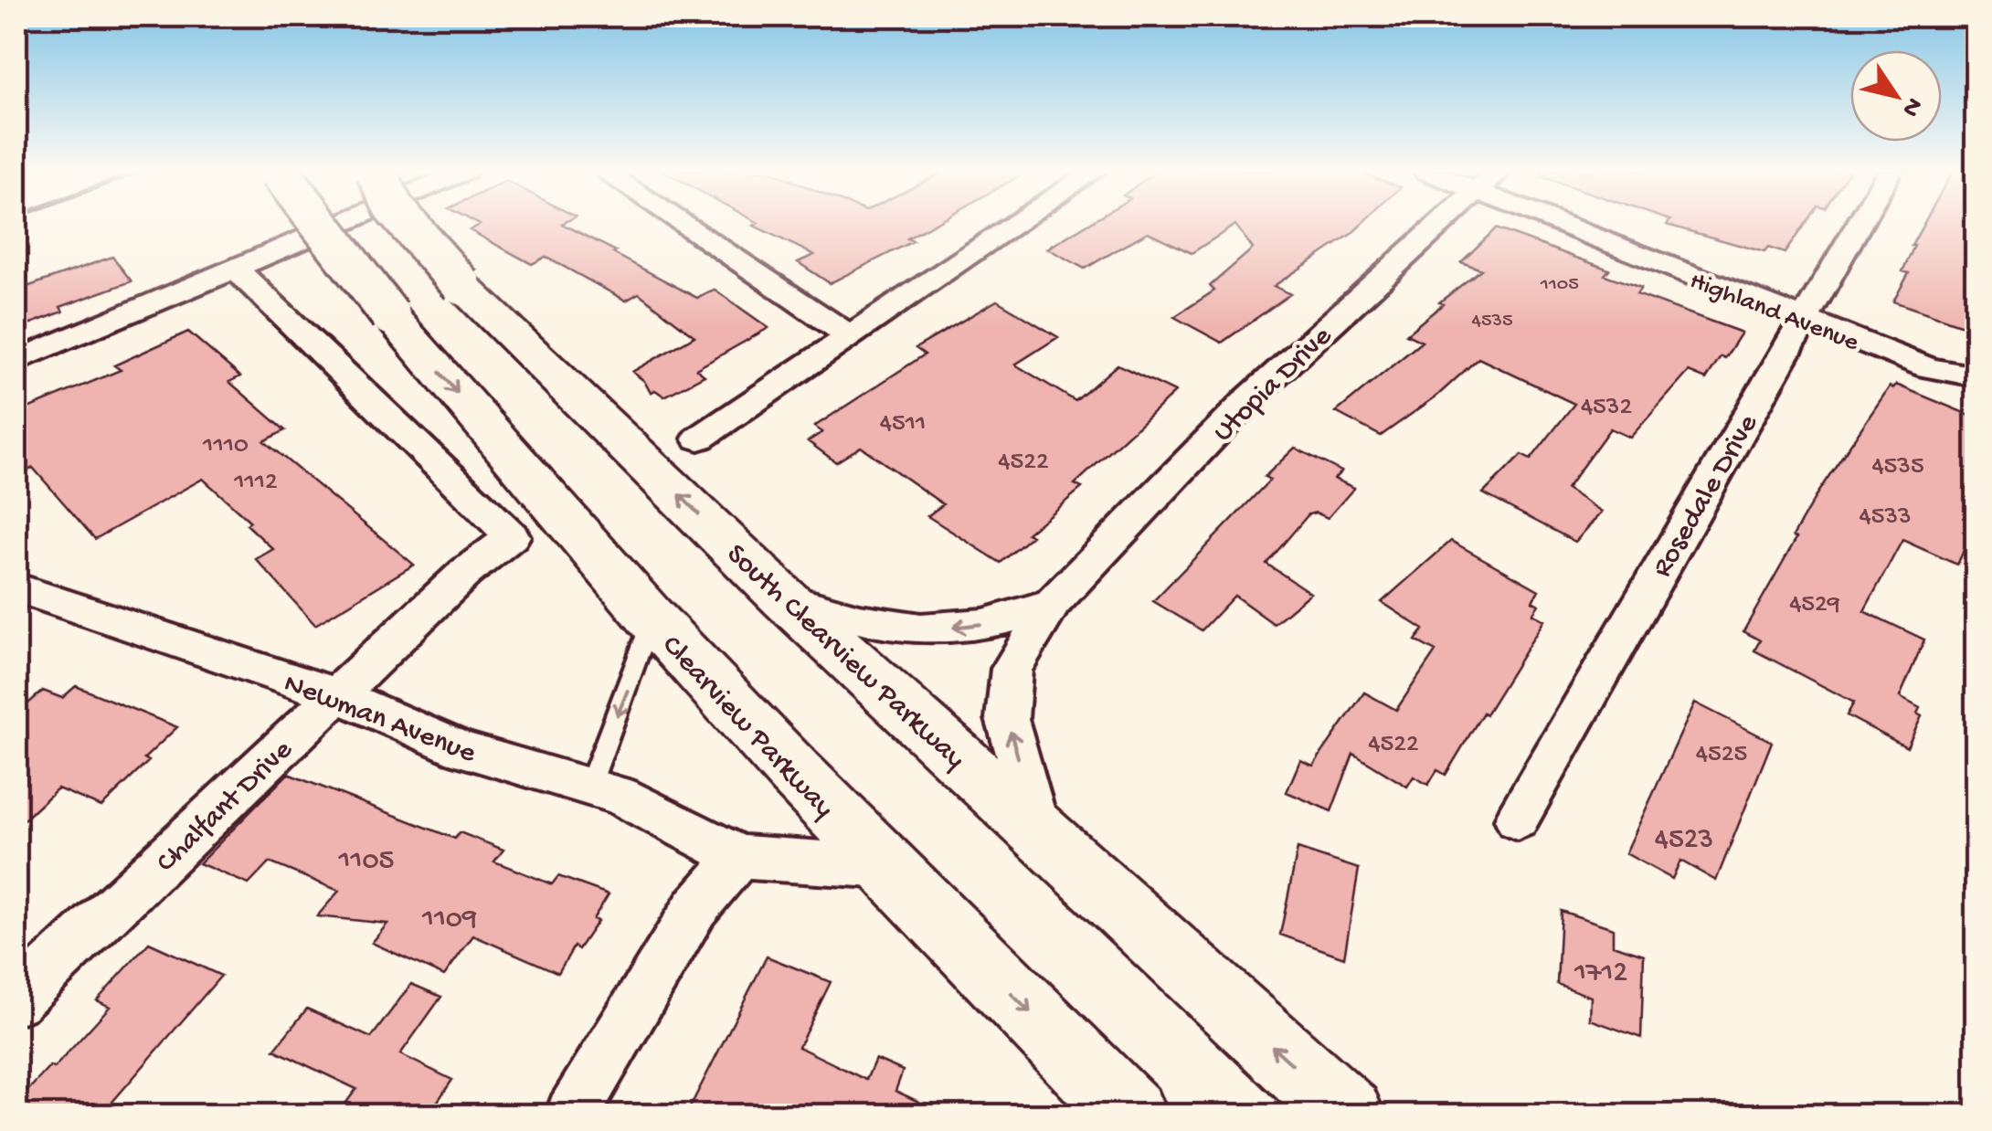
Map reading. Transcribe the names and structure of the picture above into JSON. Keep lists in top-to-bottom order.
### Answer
{
  "streets": {
    "highway": ["South Clearview Parkway", "Clearview Parkway"],
    "street": [
      "Highland Avenue",
      "Utopia Drive",
      "Rosedale Drive",
      "Newman Avenue",
      "Chalfant Drive"
    ]
  },
  "crossings": [
    ["Highland Avenue", "Rosedale Drive"],
    ["Utopia Drive", "South Clearview Parkway"],
    ["Newman Avenue", "Chalfant Drive"]
  ],
  "one_way": ["South Clearview Parkway", "Clearview Parkway"],
  "house_numbers": [
    "1105",
    "4535",
    "4532",
    "4511",
    "1110",
    "4522",
    "4535",
    "1112",
    "4533",
    "4529",
    "4522",
    "4525",
    "4523",
    "1105",
    "1109",
    "1712"
  ],
  "north": "bottom right"
}
